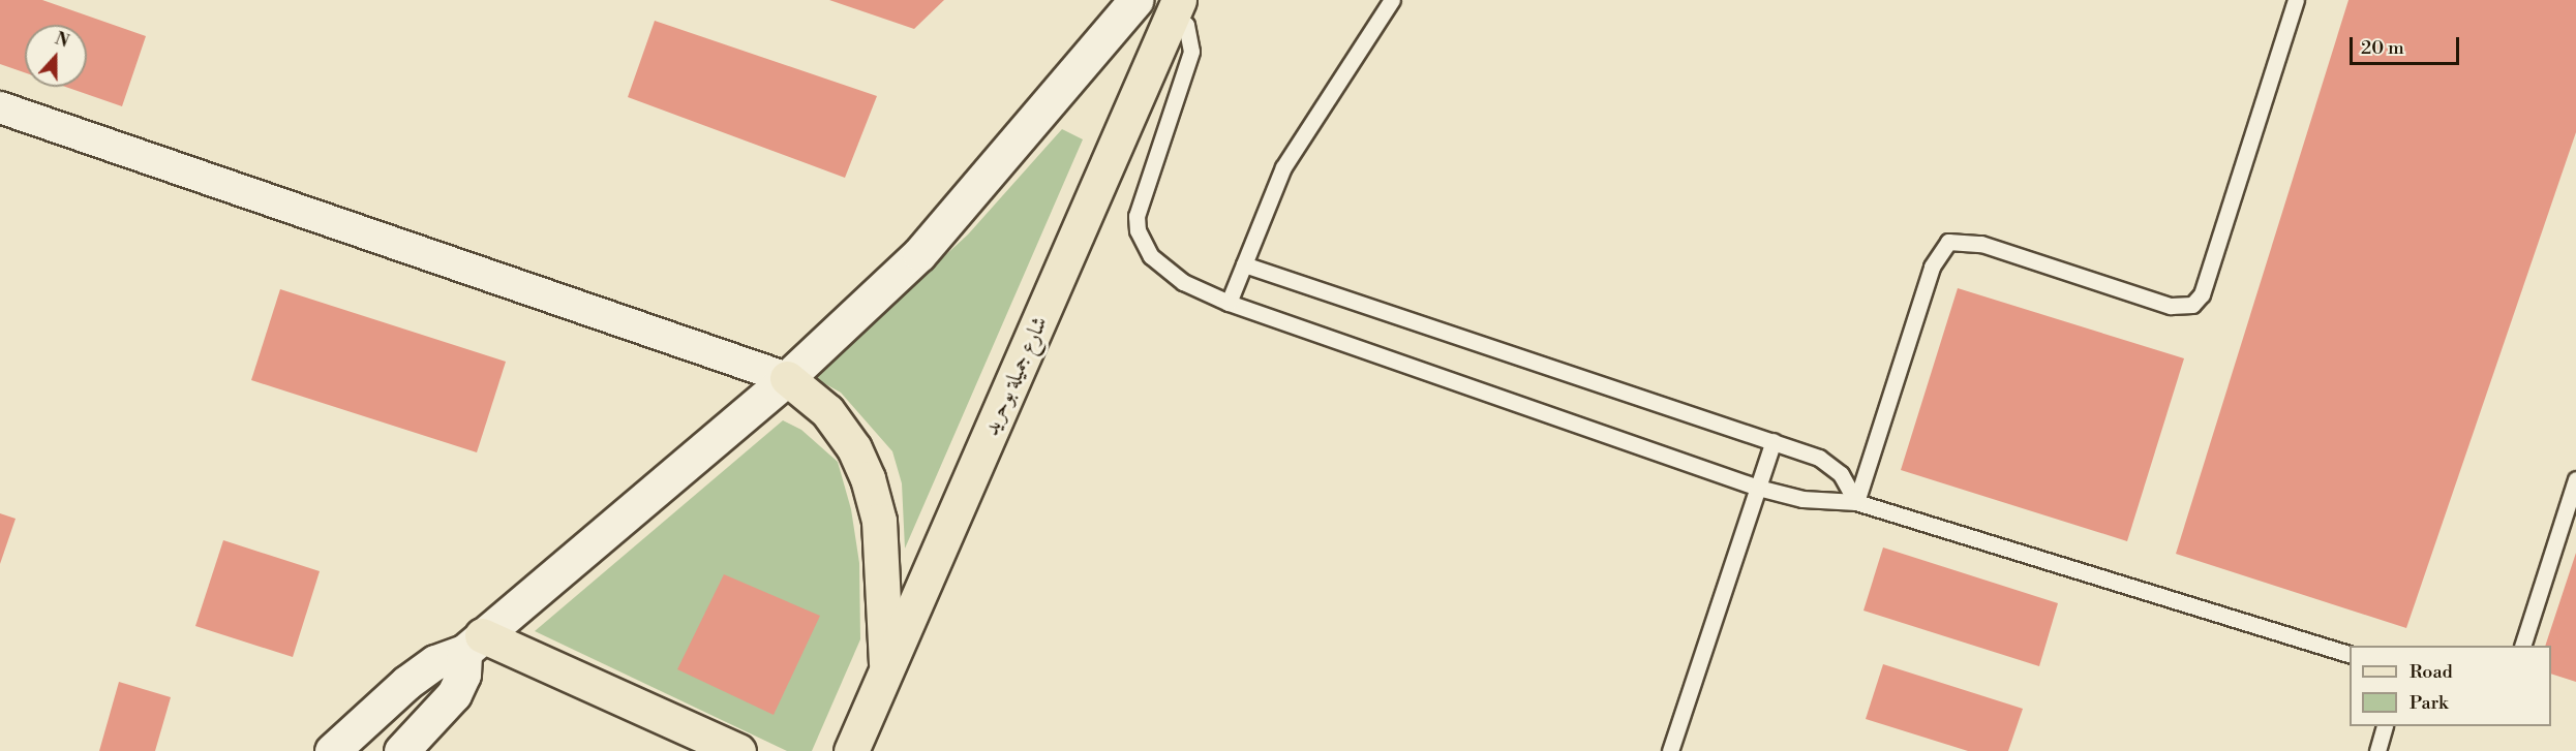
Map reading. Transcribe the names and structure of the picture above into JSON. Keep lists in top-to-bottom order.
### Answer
{
  "streets": {
    "main road": ["شارع جميلة بوحريد"]
  },
  "legend": ["Road", "Park"],
  "scale_bar": "20 m",
  "north": "top"
}
